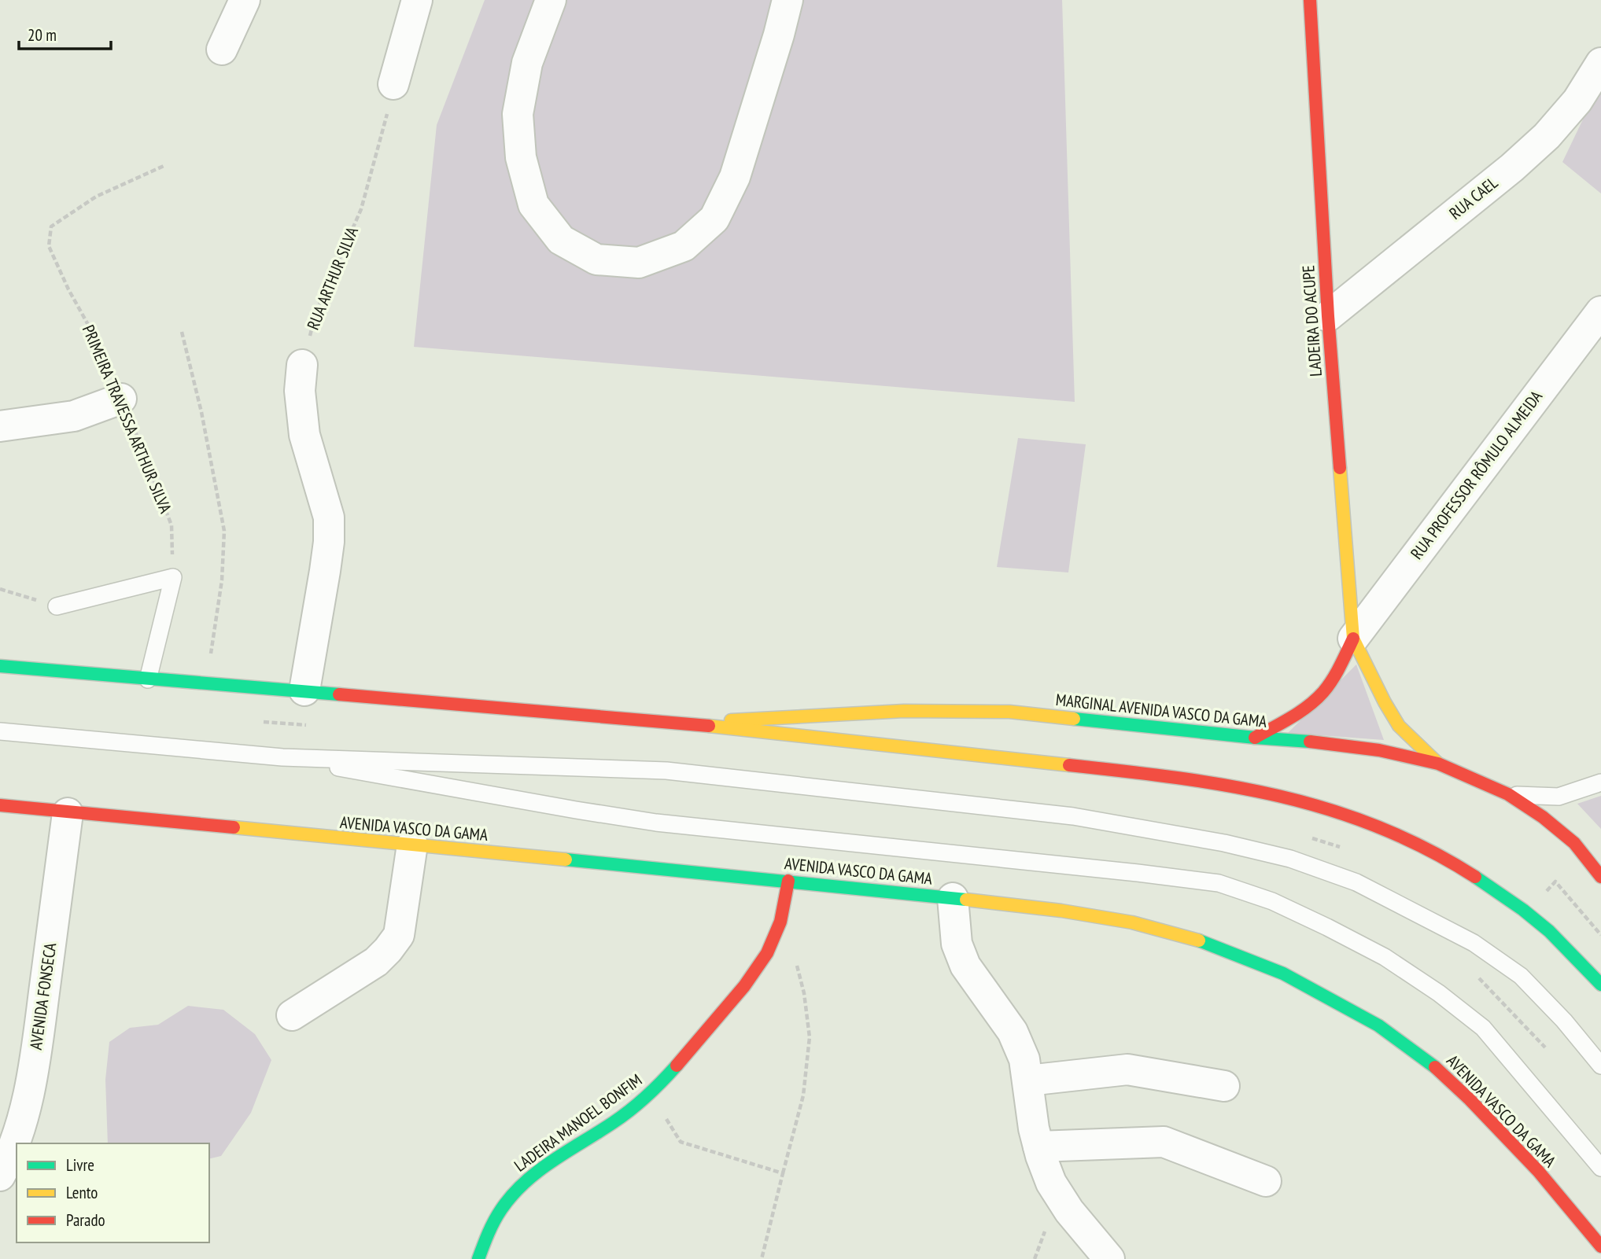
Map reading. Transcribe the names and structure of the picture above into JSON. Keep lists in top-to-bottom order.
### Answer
{
  "streets": {
    "main road": [
      "LADEIRA DO ACUPE",
      "MARGINAL AVENIDA VASCO DA GAMA",
      "AVENIDA VASCO DA GAMA",
      "LADEIRA MANOEL BONFIM"
    ],
    "street": ["RUA CAEL", "RUA PROFESSOR RÔMULO ALMEIDA", "AVENIDA FONSECA"],
    "path": ["RUA ARTHUR SILVA", "PRIMEIRA TRAVESSA ARTHUR SILVA"]
  },
  "crossings": [
    ["RUA CAEL", "LADEIRA DO ACUPE"],
    ["LADEIRA DO ACUPE", "RUA PROFESSOR RÔMULO ALMEIDA"],
    ["LADEIRA DO ACUPE", "MARGINAL AVENIDA VASCO DA GAMA"],
    ["AVENIDA VASCO DA GAMA", "AVENIDA FONSECA"],
    ["AVENIDA VASCO DA GAMA", "LADEIRA MANOEL BONFIM"]
  ],
  "legend": ["Livre", "Lento", "Parado"],
  "scale_bar": "20 m"
}
